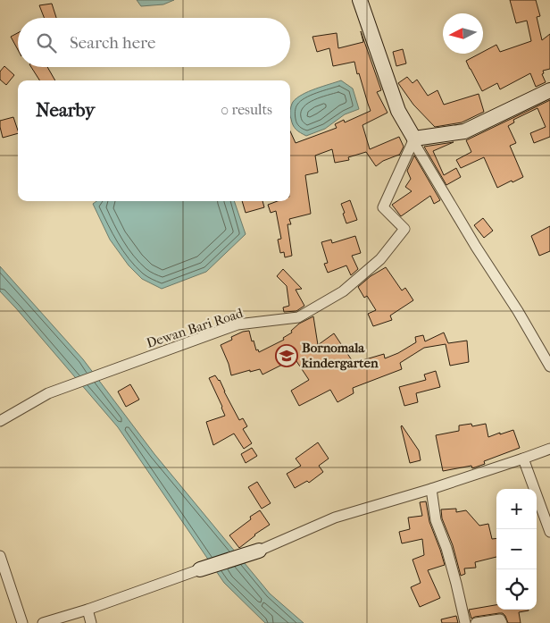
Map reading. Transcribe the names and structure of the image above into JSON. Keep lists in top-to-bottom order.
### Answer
{
  "streets": {
    "street": ["Dewan Bari Road"]
  },
  "places": {
    "school or university": ["Bornomala kindergarten"]
  },
  "north": "left",
  "page": {
    "search": "Search here",
    "heading": ["Nearby", "0 results"],
    "map_buttons": ["+", "−"]
  }
}
